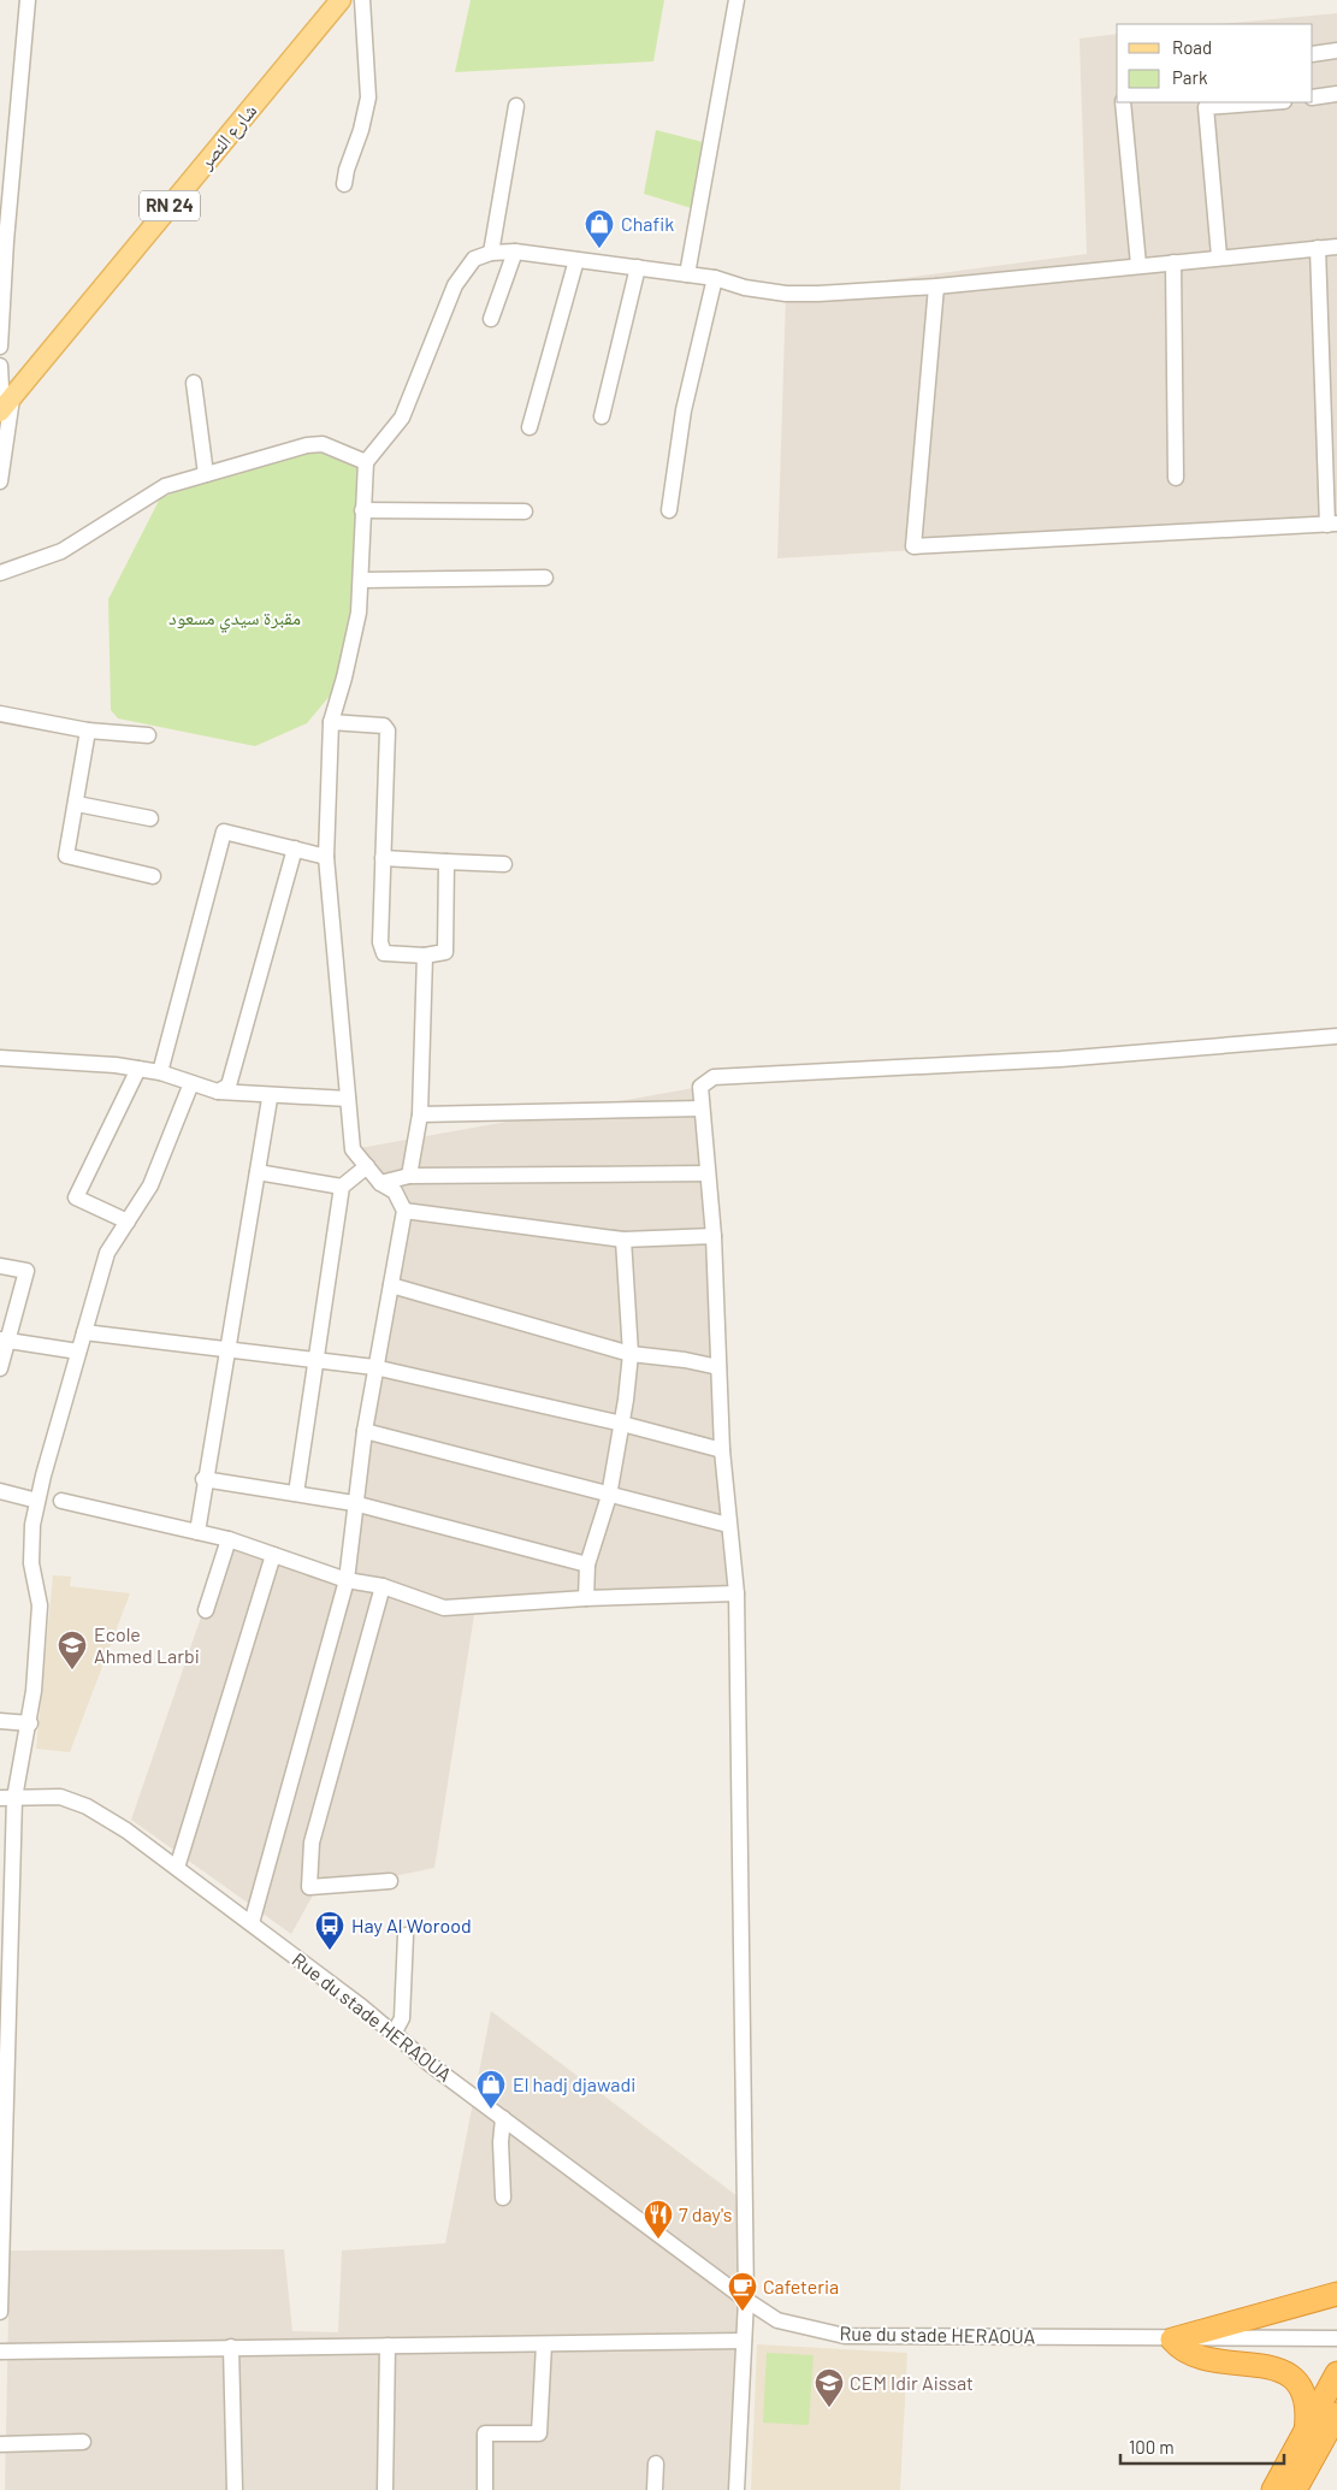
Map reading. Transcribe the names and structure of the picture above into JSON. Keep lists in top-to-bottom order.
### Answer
{
  "streets": {
    "main road": ["شارع النصر", "RN 24"],
    "street": ["Rue du stade HERAOUA"]
  },
  "parks": ["مقبرة سيدي مسعود"],
  "places": {
    "shop": ["Chafik", "El hadj djawadi"],
    "school or university": ["Ecole Ahmed Larbi", "CEM Idir Aissat"],
    "bus stop": ["Hay Al Worood"],
    "restaurant": ["7 day's"],
    "cafe": ["Cafeteria"]
  },
  "legend": ["Road", "Park"],
  "scale_bar": "100 m"
}
